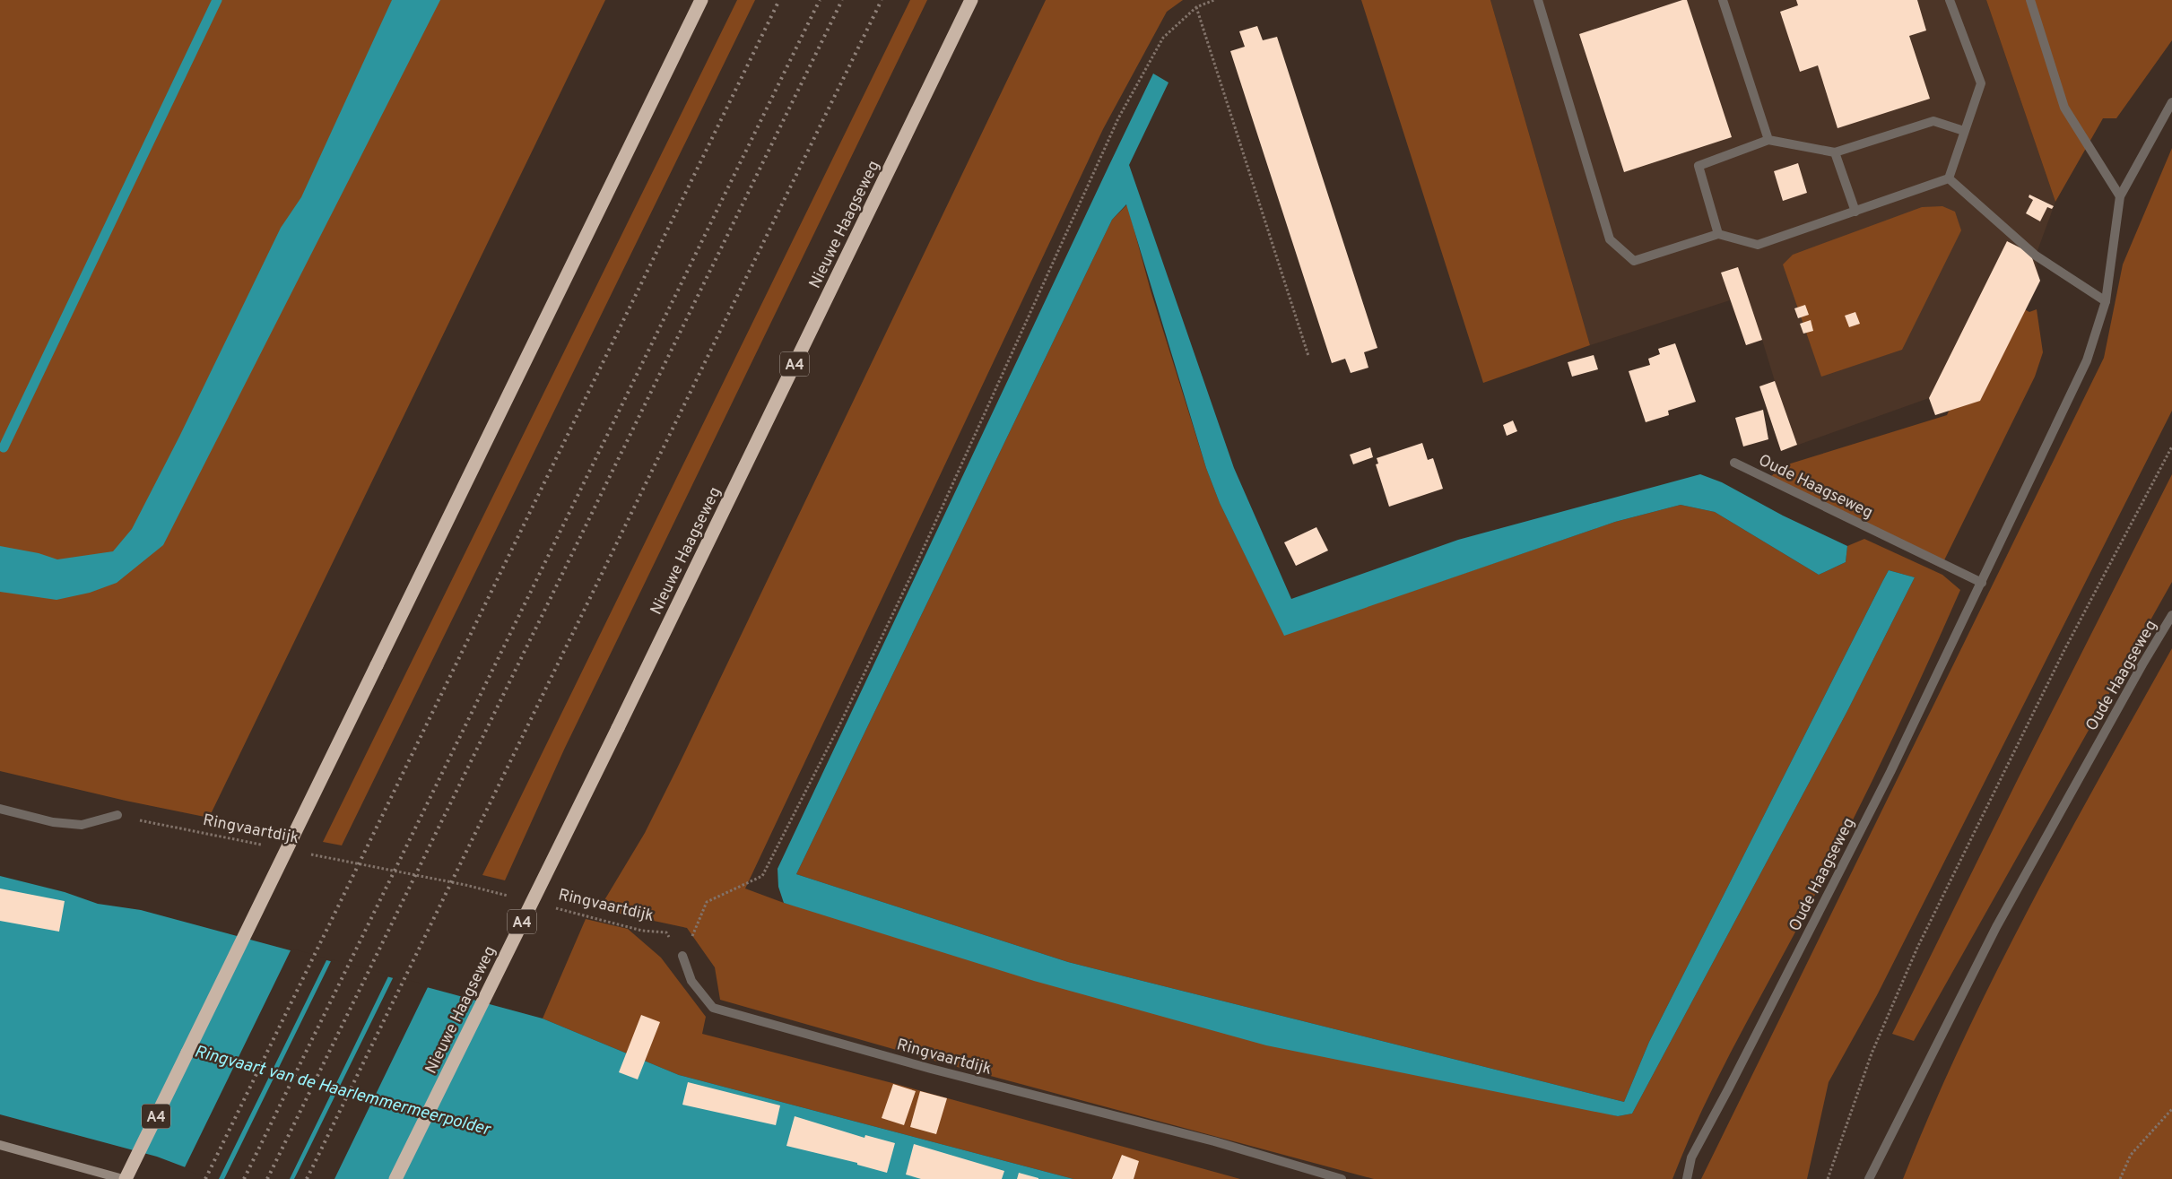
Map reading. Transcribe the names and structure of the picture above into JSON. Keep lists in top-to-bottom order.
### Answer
{
  "streets": {
    "highway": ["Nieuwe Haagseweg", "A4"],
    "street": ["Oude Haagseweg", "Ringvaartdijk"]
  },
  "water": ["Ringvaart van de Haarlemmermeerpolder"]
}
